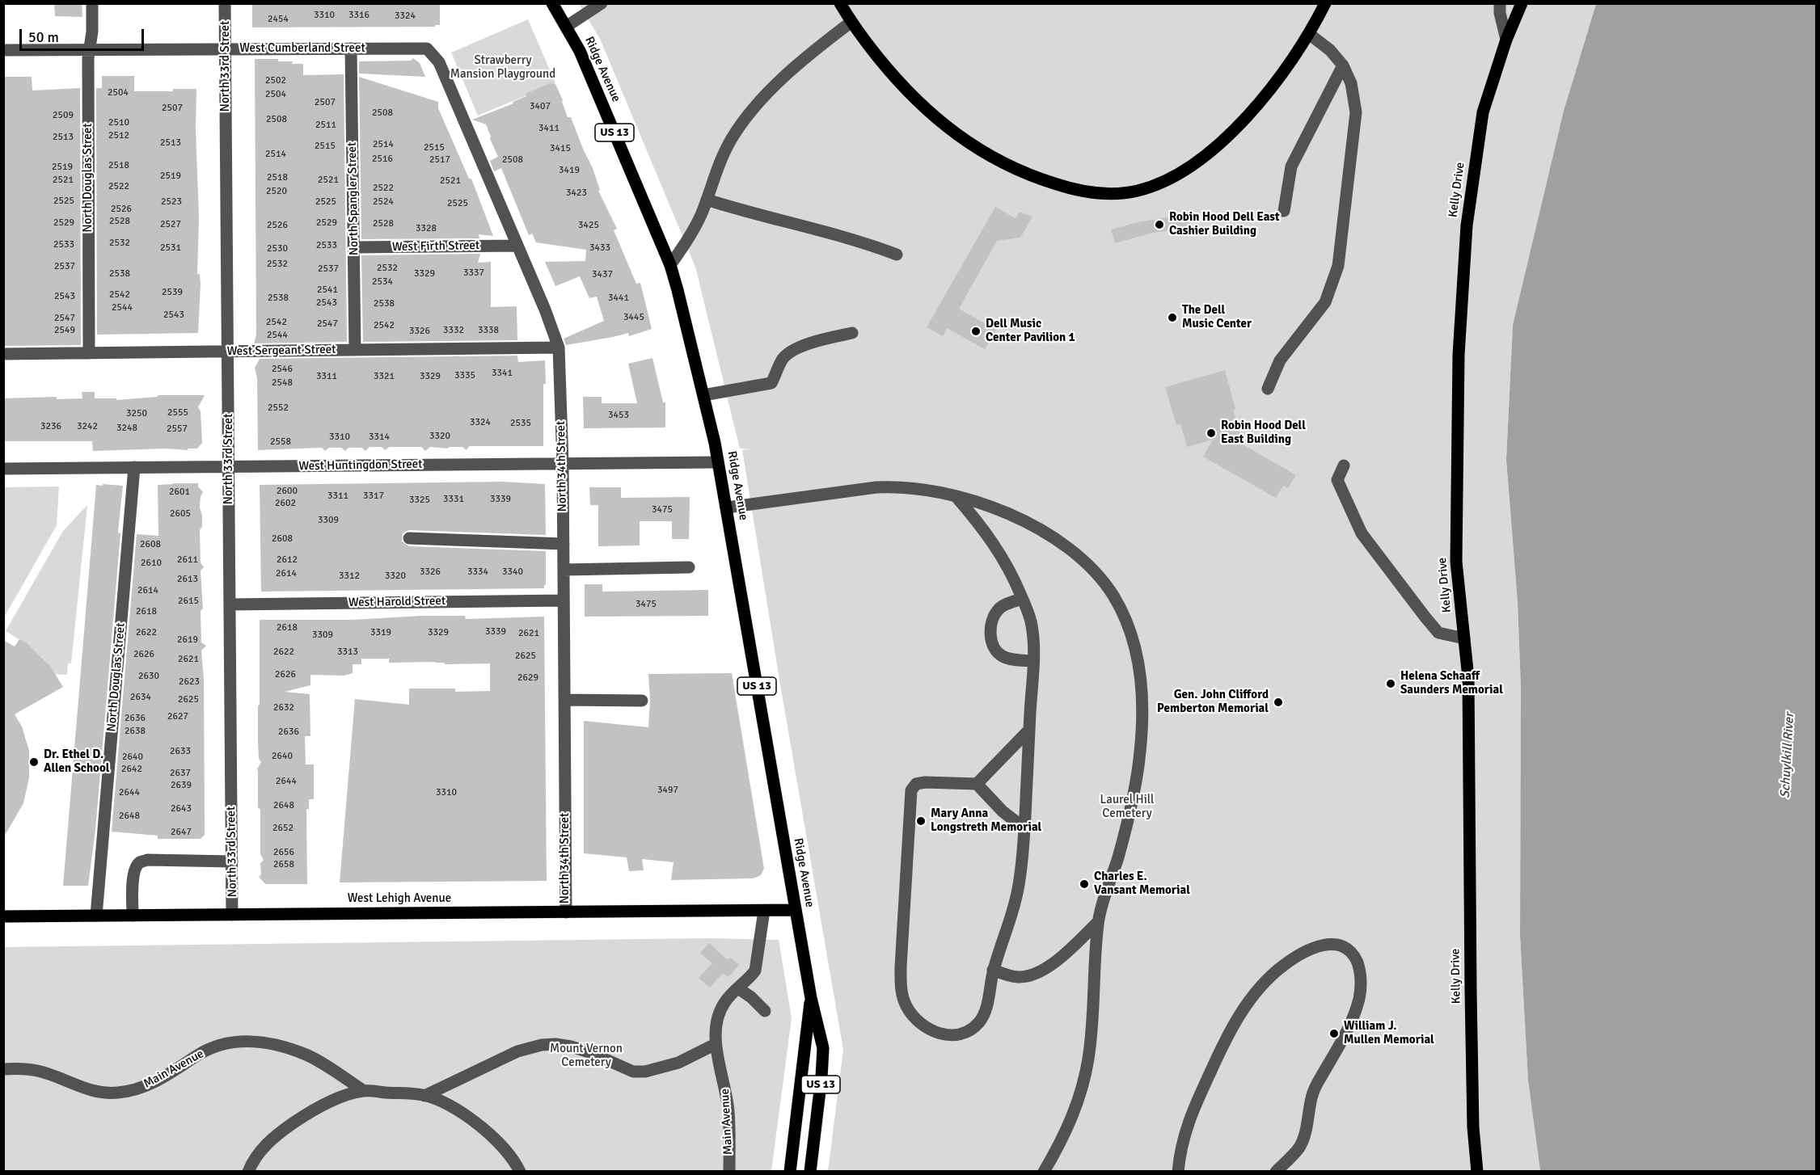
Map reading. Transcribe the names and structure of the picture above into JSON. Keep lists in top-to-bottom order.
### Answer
{
  "streets": {
    "main road": [
      "Ridge Avenue",
      "US 13",
      "Kelly Drive",
      "West Lehigh Avenue"
    ],
    "street": [
      "West Cumberland Street",
      "North 33rd Street",
      "North Douglas Street",
      "North Spangler Street",
      "West Firth Street",
      "West Sergeant Street",
      "West Huntingdon Street",
      "North 34th Street",
      "West Harold Street",
      "Main Avenue"
    ]
  },
  "crossings": [
    ["West Cumberland Street", "North 33rd Street"],
    ["West Cumberland Street", "North Douglas Street"],
    ["West Cumberland Street", "North Spangler Street"],
    ["West Cumberland Street", "North 34th Street"],
    ["North 33rd Street", "West Sergeant Street"],
    ["North 33rd Street", "West Huntingdon Street"],
    ["North 33rd Street", "West Harold Street"],
    ["North 33rd Street", "West Lehigh Avenue"],
    ["Ridge Avenue", "West Huntingdon Street"],
    ["Ridge Avenue", "West Lehigh Avenue"],
    ["North Douglas Street", "West Sergeant Street"],
    ["North Douglas Street", "West Huntingdon Street"],
    ["North Douglas Street", "West Lehigh Avenue"],
    ["North Spangler Street", "West Firth Street"],
    ["North Spangler Street", "West Sergeant Street"],
    ["West Firth Street", "North 34th Street"],
    ["West Sergeant Street", "North 34th Street"],
    ["West Huntingdon Street", "North 34th Street"],
    ["North 34th Street", "West Harold Street"],
    ["North 34th Street", "West Lehigh Avenue"],
    ["West Lehigh Avenue", "Main Avenue"]
  ],
  "water": ["Schuylkill River"],
  "parks": ["Strawberry Mansion Playground", "Laurel Hill Cemetery", "Mount Vernon Cemetery"],
  "places": [
    "Robin Hood Dell East Cashier Building",
    "The Dell Music Center",
    "Dell Music Center Pavilion 1",
    "Robin Hood Dell East Building",
    "Helena Schaaff Saunders Memorial",
    "Gen. John Clifford Pemberton Memorial",
    "Dr. Ethel D. Allen School",
    "Mary Anna Longstreth Memorial",
    "Charles E. Vansant Memorial",
    "William J. Mullen Memorial"
  ],
  "house_numbers": [
    "3310",
    "3316",
    "3324",
    "2454",
    "2502",
    "2504",
    "2504",
    "2507",
    "3407",
    "2507",
    "2508",
    "2509",
    "2508",
    "2510",
    "2511",
    "3411",
    "2512",
    "2513",
    "2513",
    "2514",
    "2515",
    "2515",
    "3415",
    "2514",
    "2516",
    "2517",
    "2508",
    "2518",
    "2519",
    "3419",
    "2519",
    "2518",
    "2521",
    "2521",
    "2521",
    "2522",
    "2522",
    "2520",
    "3423",
    "2525",
    "2523",
    "2525",
    "2524",
    "2525",
    "2526",
    "2528",
    "2529",
    "2529",
    "2528",
    "2527",
    "2526",
    "3425",
    "3328",
    "2532",
    "2533",
    "2533",
    "2531",
    "3433",
    "2530",
    "2532",
    "2537",
    "2532",
    "2537",
    "3337",
    "2538",
    "3329",
    "3437",
    "2534",
    "2541",
    "2539",
    "2542",
    "2543",
    "2538",
    "3441",
    "2543",
    "2538",
    "2544",
    "2543",
    "3445",
    "2547",
    "2542",
    "2547",
    "2542",
    "2549",
    "3332",
    "3338",
    "3326",
    "2544",
    "2546",
    "3341",
    "3335",
    "3311",
    "3321",
    "3329",
    "2548",
    "2552",
    "2555",
    "3250",
    "3453",
    "3324",
    "2535",
    "3236",
    "3242",
    "3248",
    "2557",
    "3320",
    "3310",
    "3314",
    "2558",
    "2600",
    "2601",
    "3311",
    "3317",
    "3331",
    "3339",
    "3325",
    "2602",
    "3475",
    "2605",
    "3309",
    "2608",
    "2608",
    "2611",
    "2612",
    "2610",
    "3326",
    "3334",
    "3340",
    "2614",
    "3312",
    "3320",
    "2613",
    "2614",
    "2615",
    "3475",
    "2618",
    "2618",
    "3339",
    "2622",
    "3319",
    "3329",
    "2621",
    "3309",
    "2619",
    "2622",
    "3313",
    "2626",
    "2625",
    "2621",
    "2626",
    "2630",
    "2629",
    "2623",
    "2634",
    "2625",
    "2632",
    "2627",
    "2636",
    "2638",
    "2636",
    "2633",
    "2640",
    "2640",
    "2642",
    "2637",
    "2644",
    "2639",
    "3497",
    "2644",
    "3310",
    "2648",
    "2643",
    "2648",
    "2652",
    "2647",
    "2656",
    "2658"
  ],
  "scale_bar": "50 m"
}
